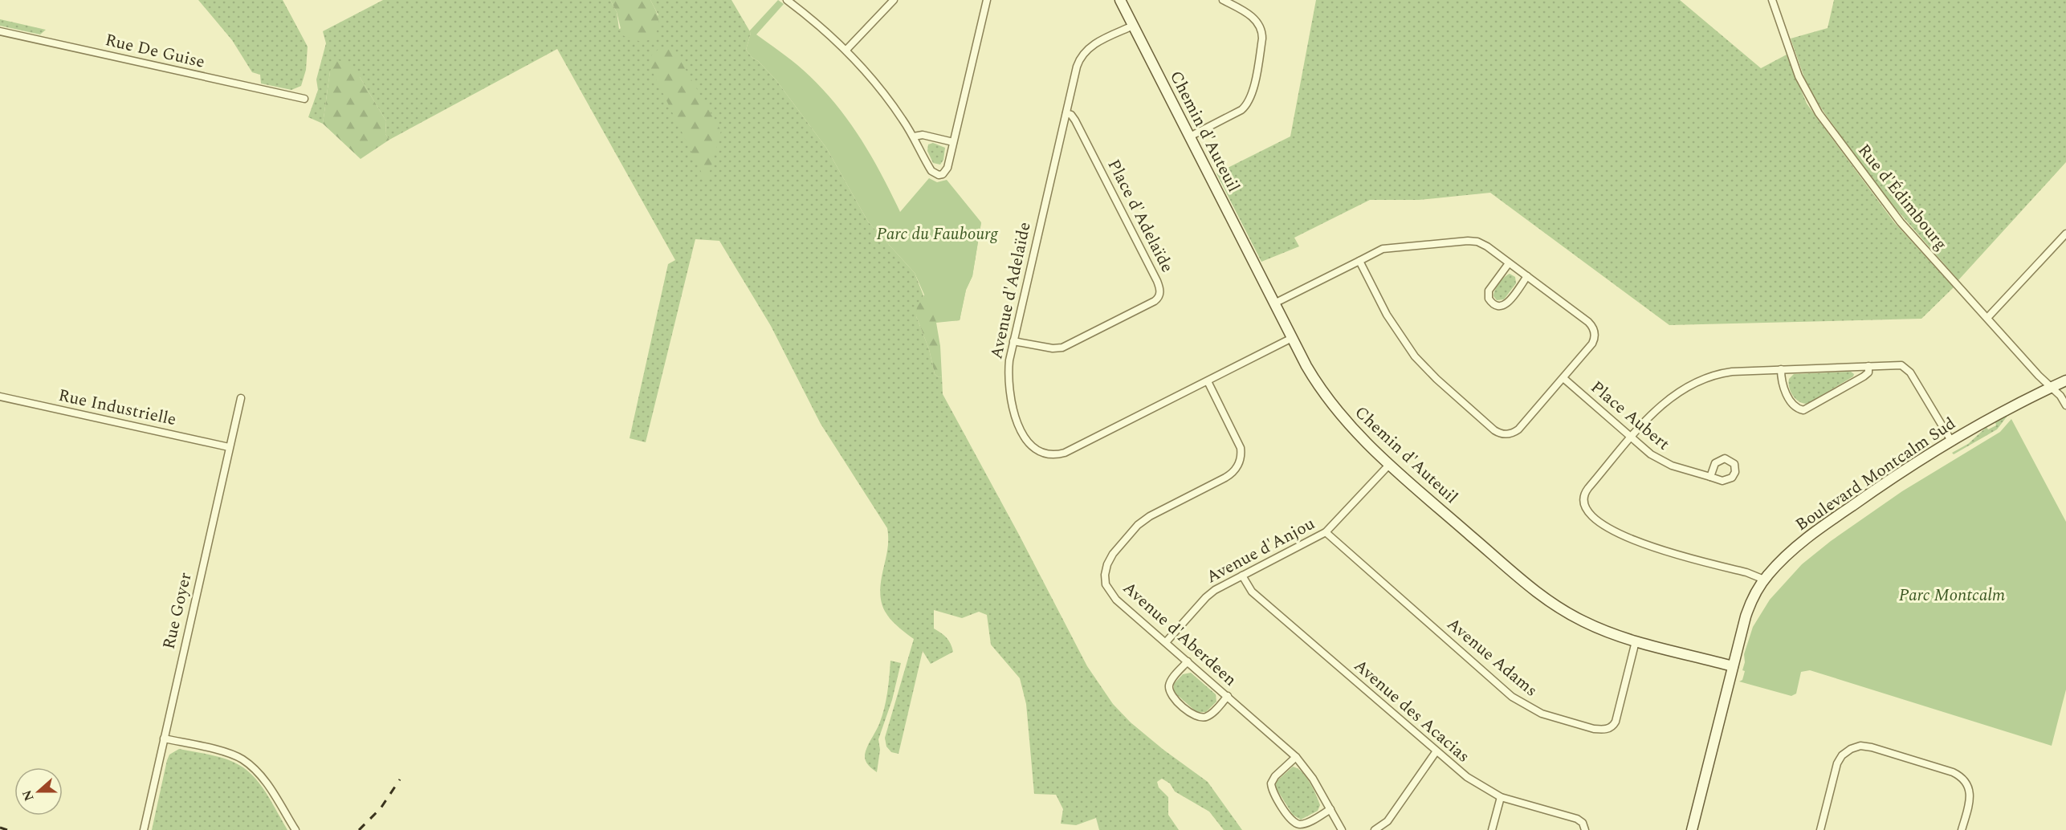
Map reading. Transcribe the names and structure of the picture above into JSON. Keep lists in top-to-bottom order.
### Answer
{
  "streets": {
    "street": [
      "Rue De Guise",
      "Chemin d'Auteuil",
      "Rue d'Édimbourg",
      "Place d'Adelaïde",
      "Avenue d'Adelaïde",
      "Rue Industrielle",
      "Place Aubert",
      "Boulevard Montcalm Sud",
      "Avenue d'Anjou",
      "Rue Goyer",
      "Avenue d'Aberdeen",
      "Avenue Adams",
      "Avenue des Acacias"
    ]
  },
  "crossings": [
    ["Chemin d'Auteuil", "Avenue d'Adelaïde"],
    ["Chemin d'Auteuil", "Boulevard Montcalm Sud"],
    ["Chemin d'Auteuil", "Avenue d'Anjou"],
    ["Chemin d'Auteuil", "Avenue Adams"],
    ["Rue d'Édimbourg", "Boulevard Montcalm Sud"],
    ["Place d'Adelaïde", "Avenue d'Adelaïde"],
    ["Avenue d'Adelaïde", "Avenue d'Aberdeen"],
    ["Rue Industrielle", "Rue Goyer"],
    ["Avenue d'Anjou", "Avenue d'Aberdeen"],
    ["Avenue d'Anjou", "Avenue Adams"],
    ["Avenue d'Anjou", "Avenue des Acacias"]
  ],
  "parks": ["Parc du Faubourg", "Parc Montcalm"],
  "north": "left"
}
